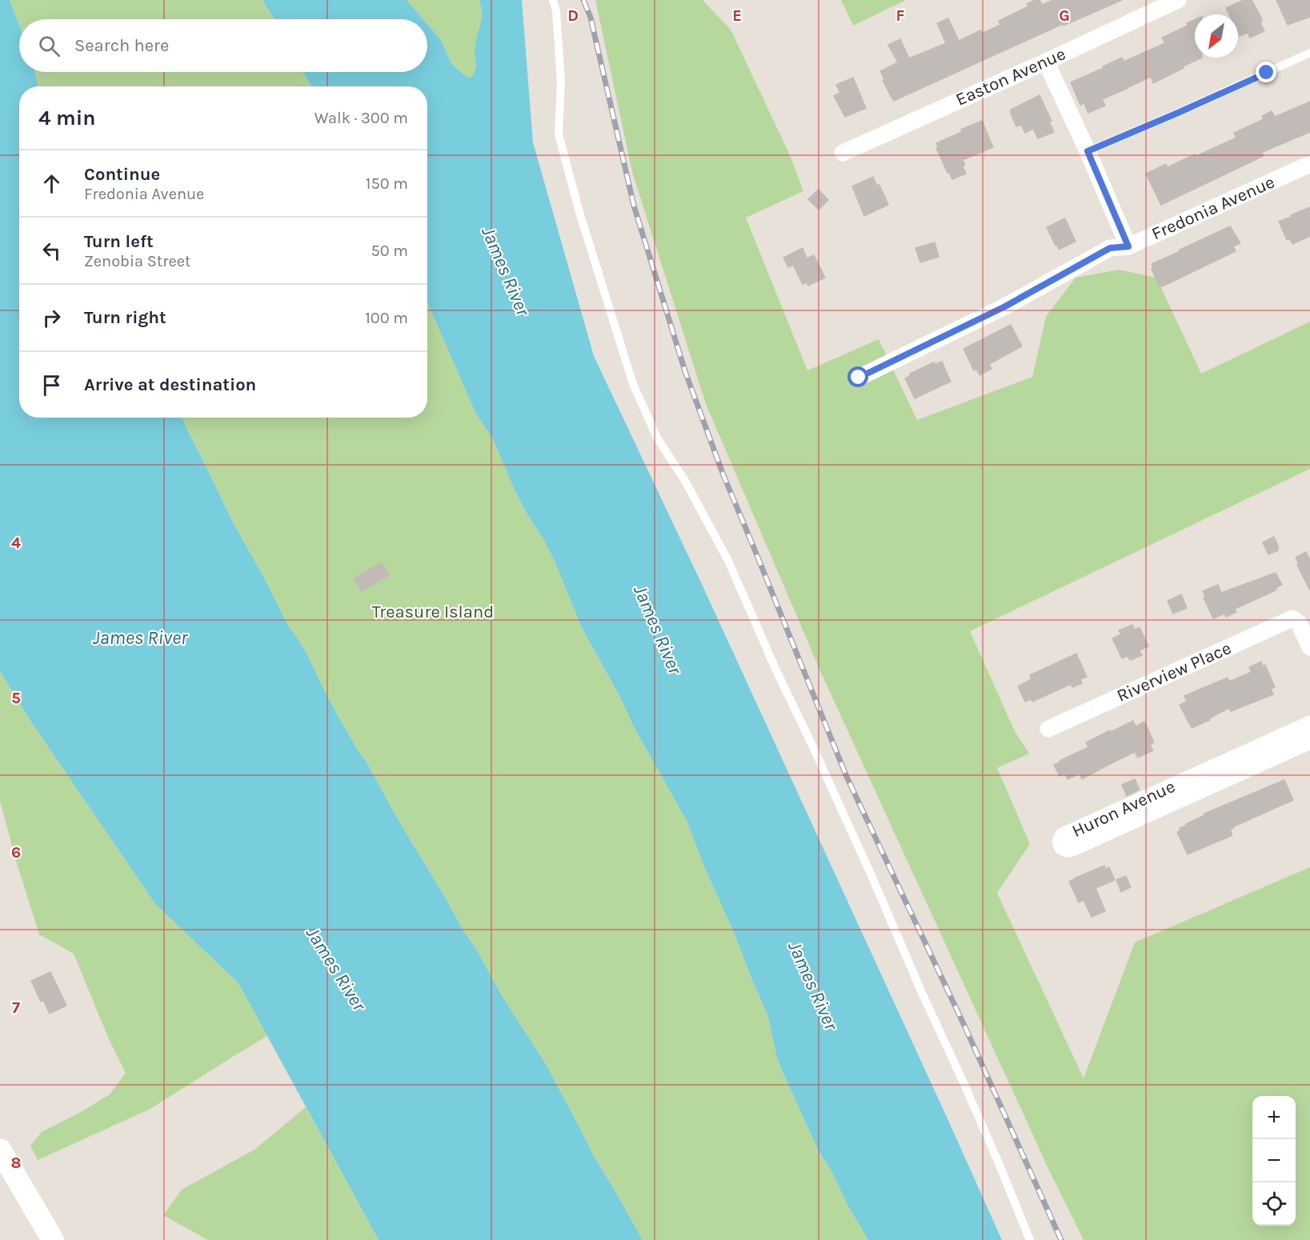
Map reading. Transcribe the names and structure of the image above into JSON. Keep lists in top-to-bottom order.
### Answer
{
  "streets": {
    "street": [
      "Easton Avenue",
      "Fredonia Avenue",
      "Riverview Place",
      "Huron Avenue"
    ]
  },
  "water": ["James River"],
  "parks": ["Treasure Island"],
  "north": "bottom left",
  "page": {
    "search": "Search here",
    "heading": ["4 min", "Walk · 300 m"],
    "list": [
      ["Continue", "Fredonia Avenue", "150 m"],
      ["Turn left", "Zenobia Street", "50 m"],
      ["Turn right", "100 m"],
      "Arrive at destination"
    ],
    "map_buttons": ["+", "−"]
  },
  "grid": {
    "columns": [
      "D",
      "E",
      "F",
      "G"
    ],
    "rows": [
      "4",
      "5",
      "6",
      "7",
      "8"
    ]
  }
}
